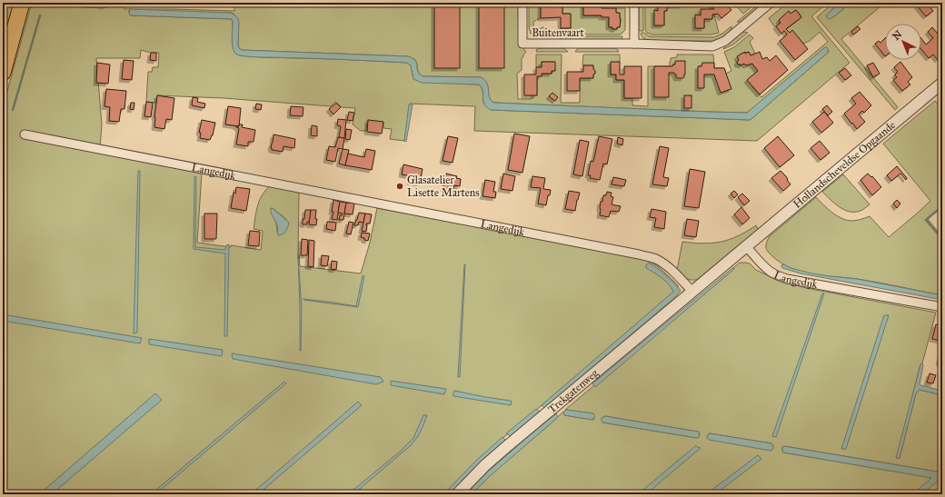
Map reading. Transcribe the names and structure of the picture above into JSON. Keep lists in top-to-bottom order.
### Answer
{
  "streets": {
    "street": [
      "Buitenvaart",
      "Hollandscheveldse Opgaande",
      "Langedijk",
      "Trekgatenweg"
    ]
  },
  "crossings": [
    ["Hollandscheveldse Opgaande", "Langedijk"],
    ["Langedijk", "Trekgatenweg"]
  ],
  "places": ["Glasatelier Lisette Martens"],
  "north": "top left"
}
